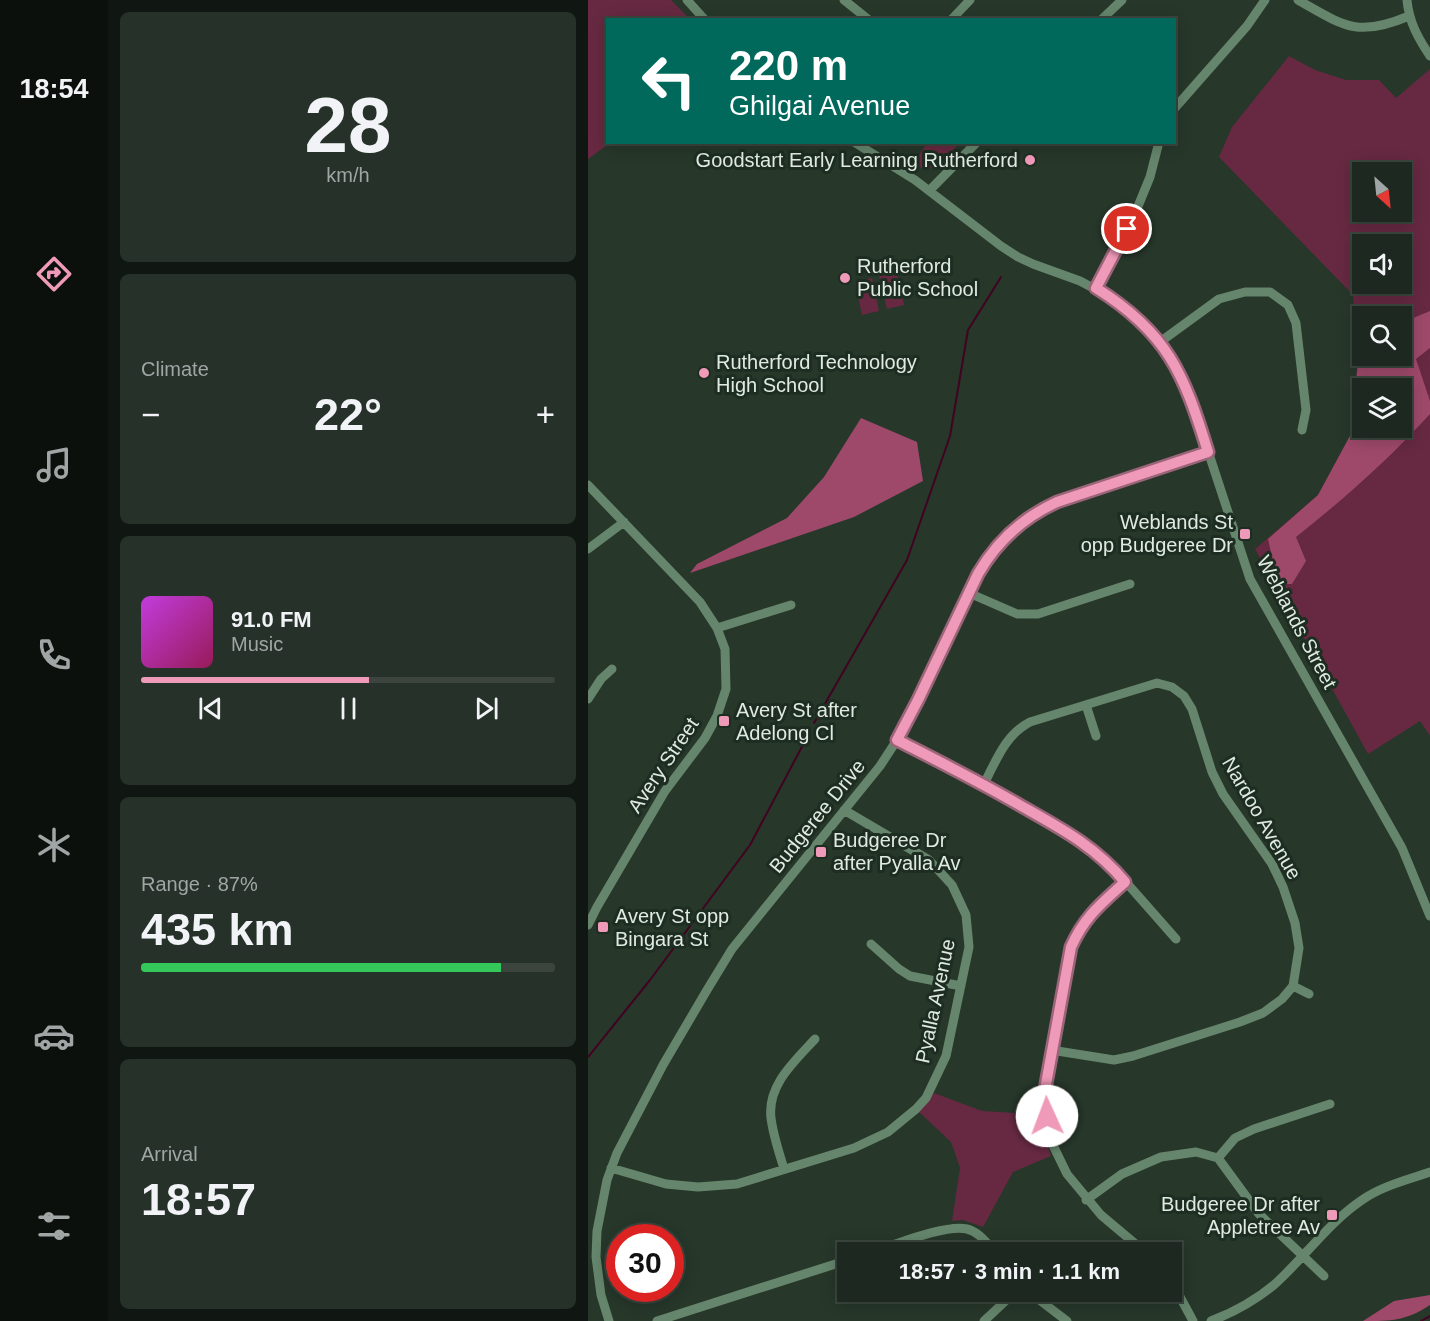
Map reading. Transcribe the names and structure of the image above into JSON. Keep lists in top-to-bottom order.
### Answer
{
  "streets": {
    "street": [
      "Weblands Street",
      "Avery Street",
      "Budgeree Drive",
      "Nardoo Avenue",
      "Pyalla Avenue"
    ]
  },
  "crossings": [
    ["Weblands Street", "Budgeree Drive"],
    ["Budgeree Drive", "Pyalla Avenue"]
  ],
  "places": {
    "other": ["Goodstart Early Learning Rutherford", "Rutherford Public School", "Rutherford Technology High School"],
    "transit": [
      "Weblands St opp Budgeree Dr",
      "Avery St after Adelong Cl",
      "Budgeree Dr after Pyalla Av",
      "Avery St opp Bingara St",
      "Budgeree Dr after Appletree Av"
    ]
  },
  "north": "bottom right",
  "page": {
    "tabs": "18:54",
    "tile": [
      ["28", "km/h"],
      "Climate",
      ["Range · 87%", "435 km"],
      ["Arrival", "18:57"]
    ],
    "turn": ["220 m", "Ghilgai Avenue"],
    "heat": ["−", "22°", "+"],
    "song": ["91.0 FM", "Music"],
    "limit": "30",
    "trip": "18:57 · 3 min · 1.1 km"
  }
}
